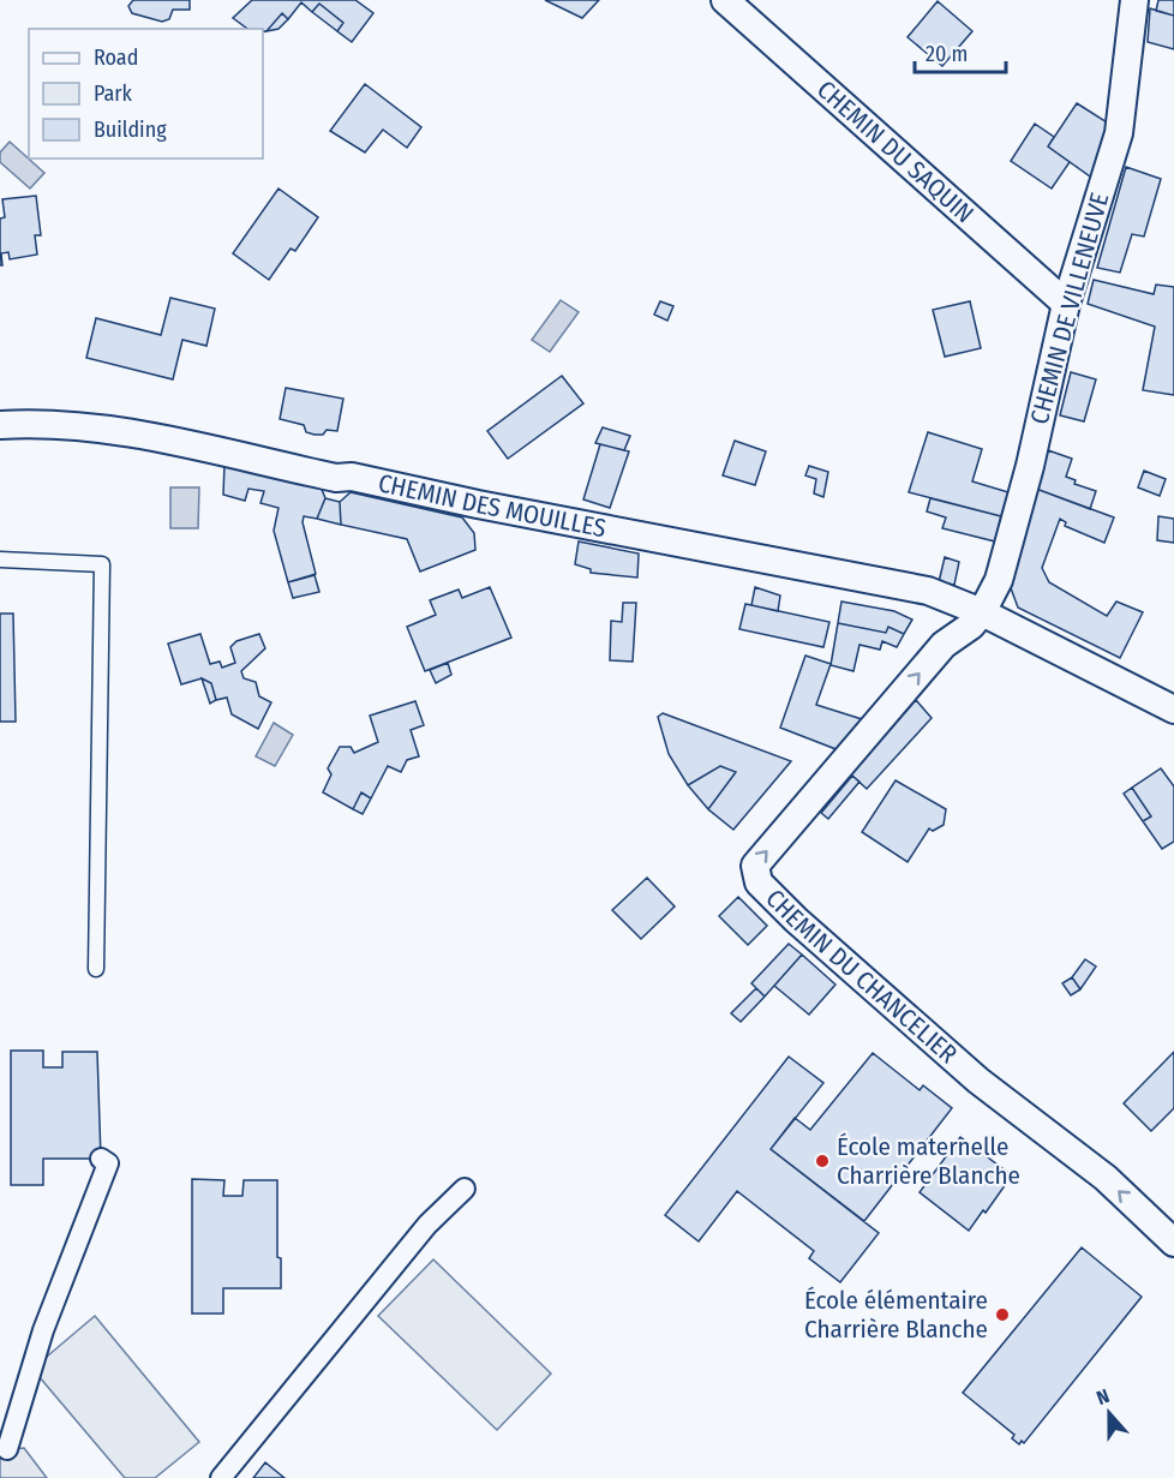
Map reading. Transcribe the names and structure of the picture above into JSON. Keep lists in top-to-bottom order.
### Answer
{
  "streets": {
    "street": [
      "CHEMIN DU SAQUIN",
      "CHEMIN DE VILLENEUVE",
      "CHEMIN DES MOUILLES",
      "CHEMIN DU CHANCELIER"
    ]
  },
  "crossings": [
    ["CHEMIN DU SAQUIN", "CHEMIN DE VILLENEUVE"],
    ["CHEMIN DE VILLENEUVE", "CHEMIN DES MOUILLES"],
    ["CHEMIN DE VILLENEUVE", "CHEMIN DU CHANCELIER"],
    ["CHEMIN DES MOUILLES", "CHEMIN DU CHANCELIER"]
  ],
  "places": ["École maternelle Charrière Blanche", "École élémentaire Charrière Blanche"],
  "legend": ["Road", "Park", "Building"],
  "scale_bar": "20 m",
  "north": "top"
}
